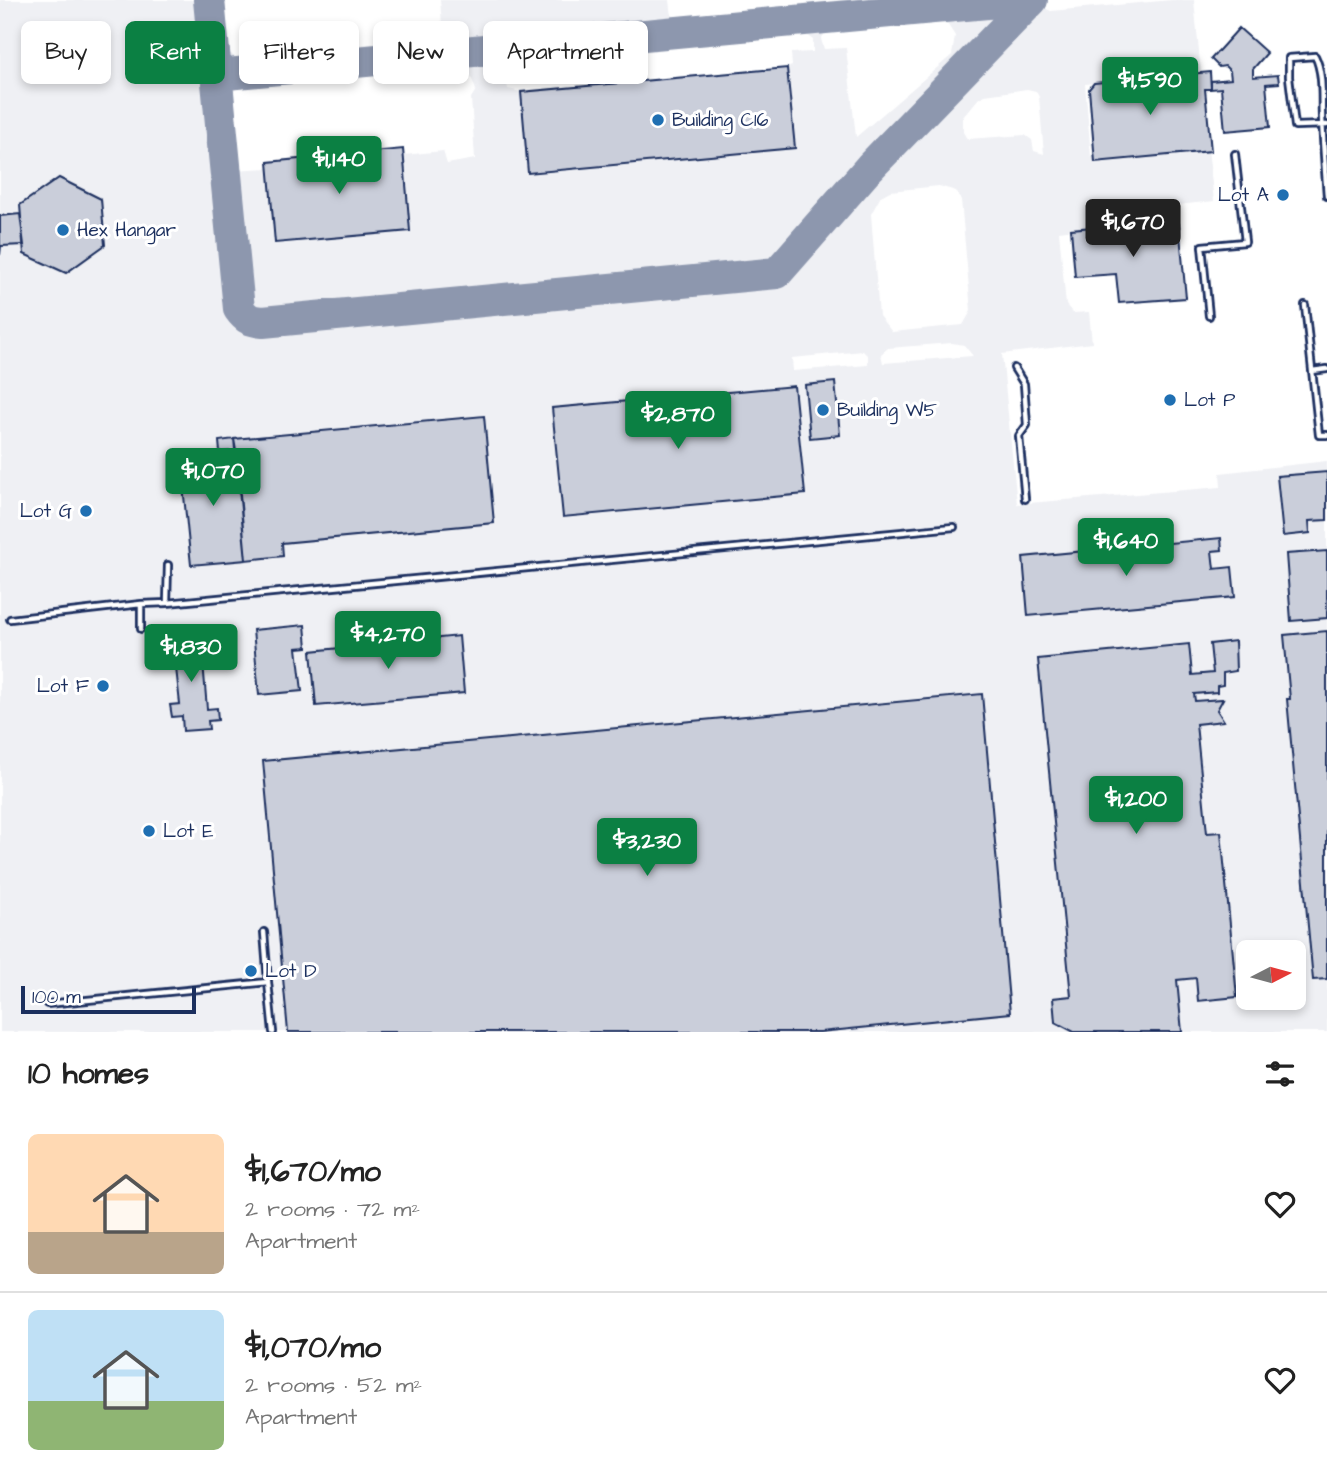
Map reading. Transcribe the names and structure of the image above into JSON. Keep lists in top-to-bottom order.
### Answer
{
  "places": [
    "Building C16",
    "Lot A",
    "Hex Hangar",
    "Lot P",
    "Building W5",
    "Lot G",
    "Lot F",
    "Lot E",
    "Lot D"
  ],
  "scale_bar": "100 m",
  "north": "right",
  "page": {
    "chip": [
      "Buy",
      "Rent",
      "Filters",
      "New",
      "Apartment"
    ],
    "price": [
      "$1,590",
      "$1,140",
      "$1,670",
      "$2,870",
      "$1,070",
      "$1,640",
      "$4,270",
      "$1,830",
      "$1,200",
      "$3,230"
    ],
    "scale": "100 m",
    "heading": "10 homes",
    "list": [
      {
        "name": "$1,670/mo",
        "note": "2 rooms · 72 m² · Apartment"
      },
      {
        "name": "$1,070/mo",
        "note": "2 rooms · 52 m² · Apartment"
      }
    ]
  }
}
